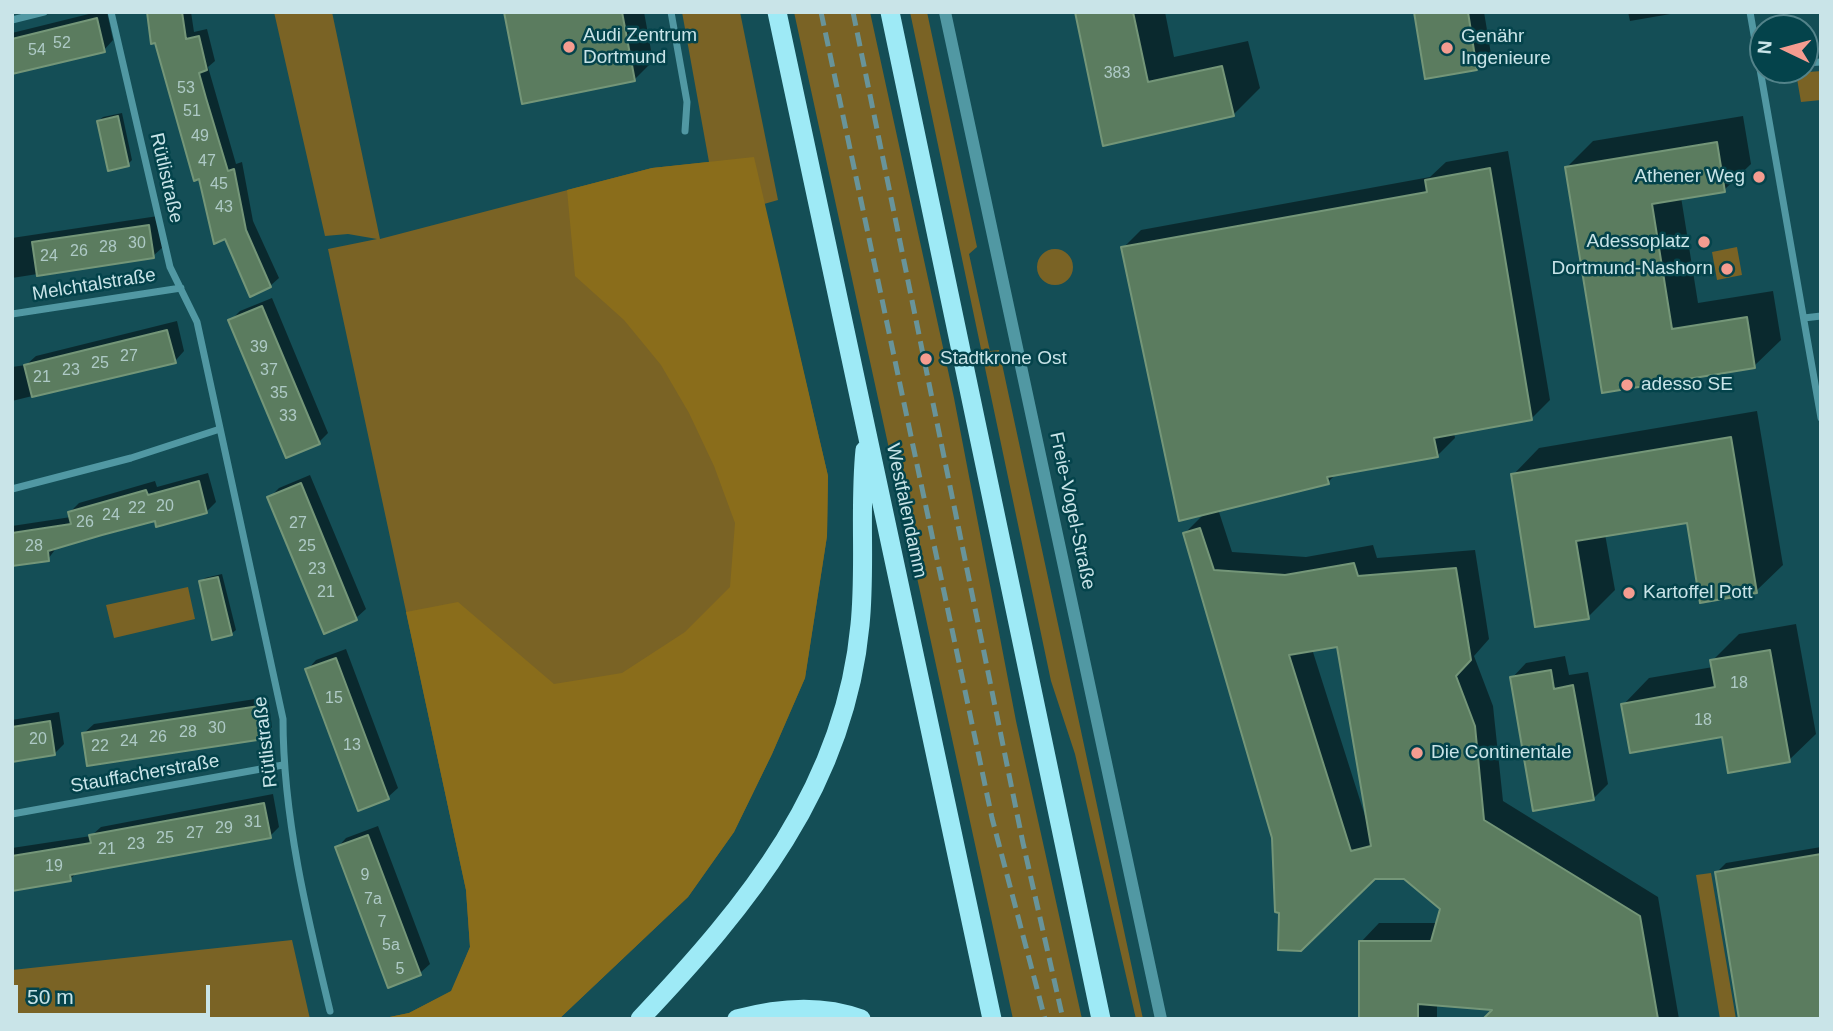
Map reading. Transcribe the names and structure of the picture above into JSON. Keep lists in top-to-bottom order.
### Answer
{
  "streets": {
    "highway": ["Westfalendamm"],
    "street": [
      "Rütlistraße",
      "Melchtalstraße",
      "Freie-Vogel-Straße",
      "Stauffacherstraße"
    ]
  },
  "crossings": [
    ["Rütlistraße", "Melchtalstraße"],
    ["Rütlistraße", "Stauffacherstraße"]
  ],
  "places": [
    "Audi Zentrum Dortmund",
    "Genähr Ingenieure",
    "Athener Weg",
    "Adessoplatz",
    "Dortmund-Nashorn",
    "Stadtkrone Ost",
    "adesso SE",
    "Kartoffel Pott",
    "Die Continentale"
  ],
  "house_numbers": [
    "52",
    "54",
    "383",
    "53",
    "51",
    "49",
    "47",
    "45",
    "43",
    "30",
    "28",
    "26",
    "24",
    "39",
    "27",
    "25",
    "23",
    "37",
    "21",
    "35",
    "33",
    "20",
    "22",
    "24",
    "26",
    "27",
    "28",
    "25",
    "23",
    "21",
    "18",
    "15",
    "18",
    "30",
    "28",
    "26",
    "20",
    "24",
    "13",
    "22",
    "31",
    "29",
    "27",
    "25",
    "23",
    "21",
    "19",
    "9",
    "7a",
    "7",
    "5a",
    "5"
  ],
  "scale_bar": "50 m",
  "north": "left"
}
